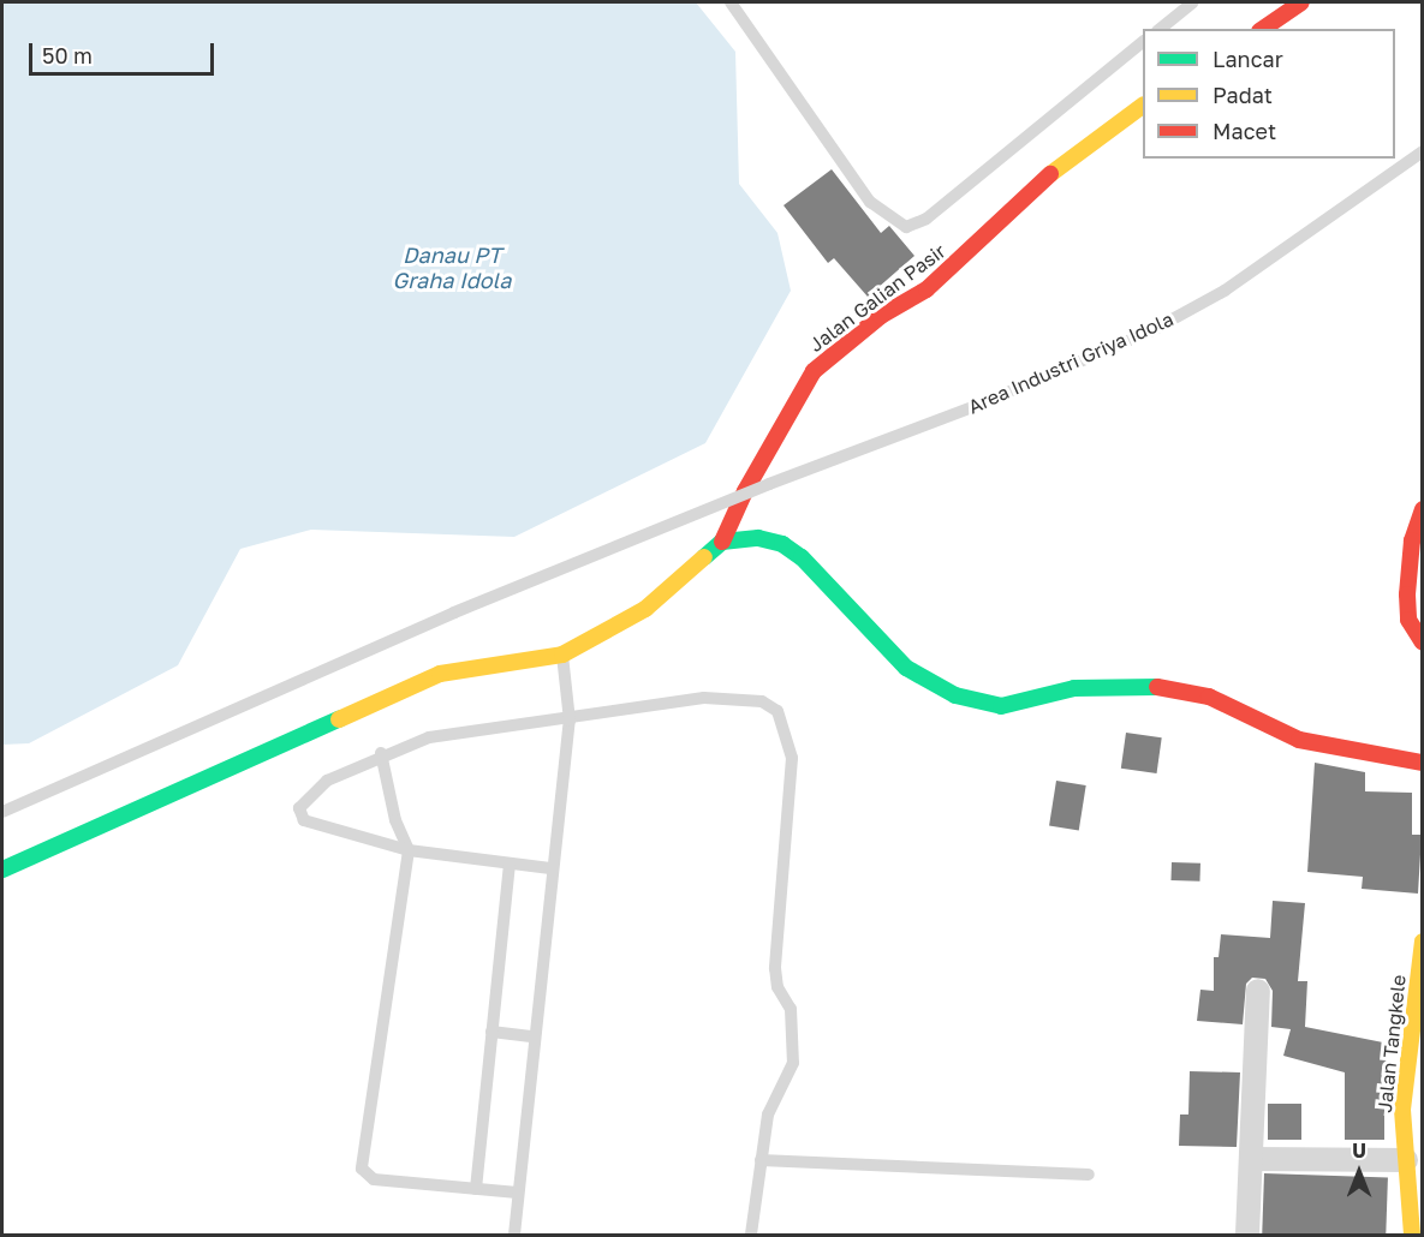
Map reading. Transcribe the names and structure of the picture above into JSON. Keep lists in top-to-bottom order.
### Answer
{
  "streets": {
    "street": ["Jalan Galian Pasir", "Jalan Tangkele"],
    "lane": ["Area Industri Griya Idola"]
  },
  "water": ["Danau PT Graha Idola"],
  "legend": ["Lancar", "Padat", "Macet"],
  "scale_bar": "50 m",
  "north": "top"
}
